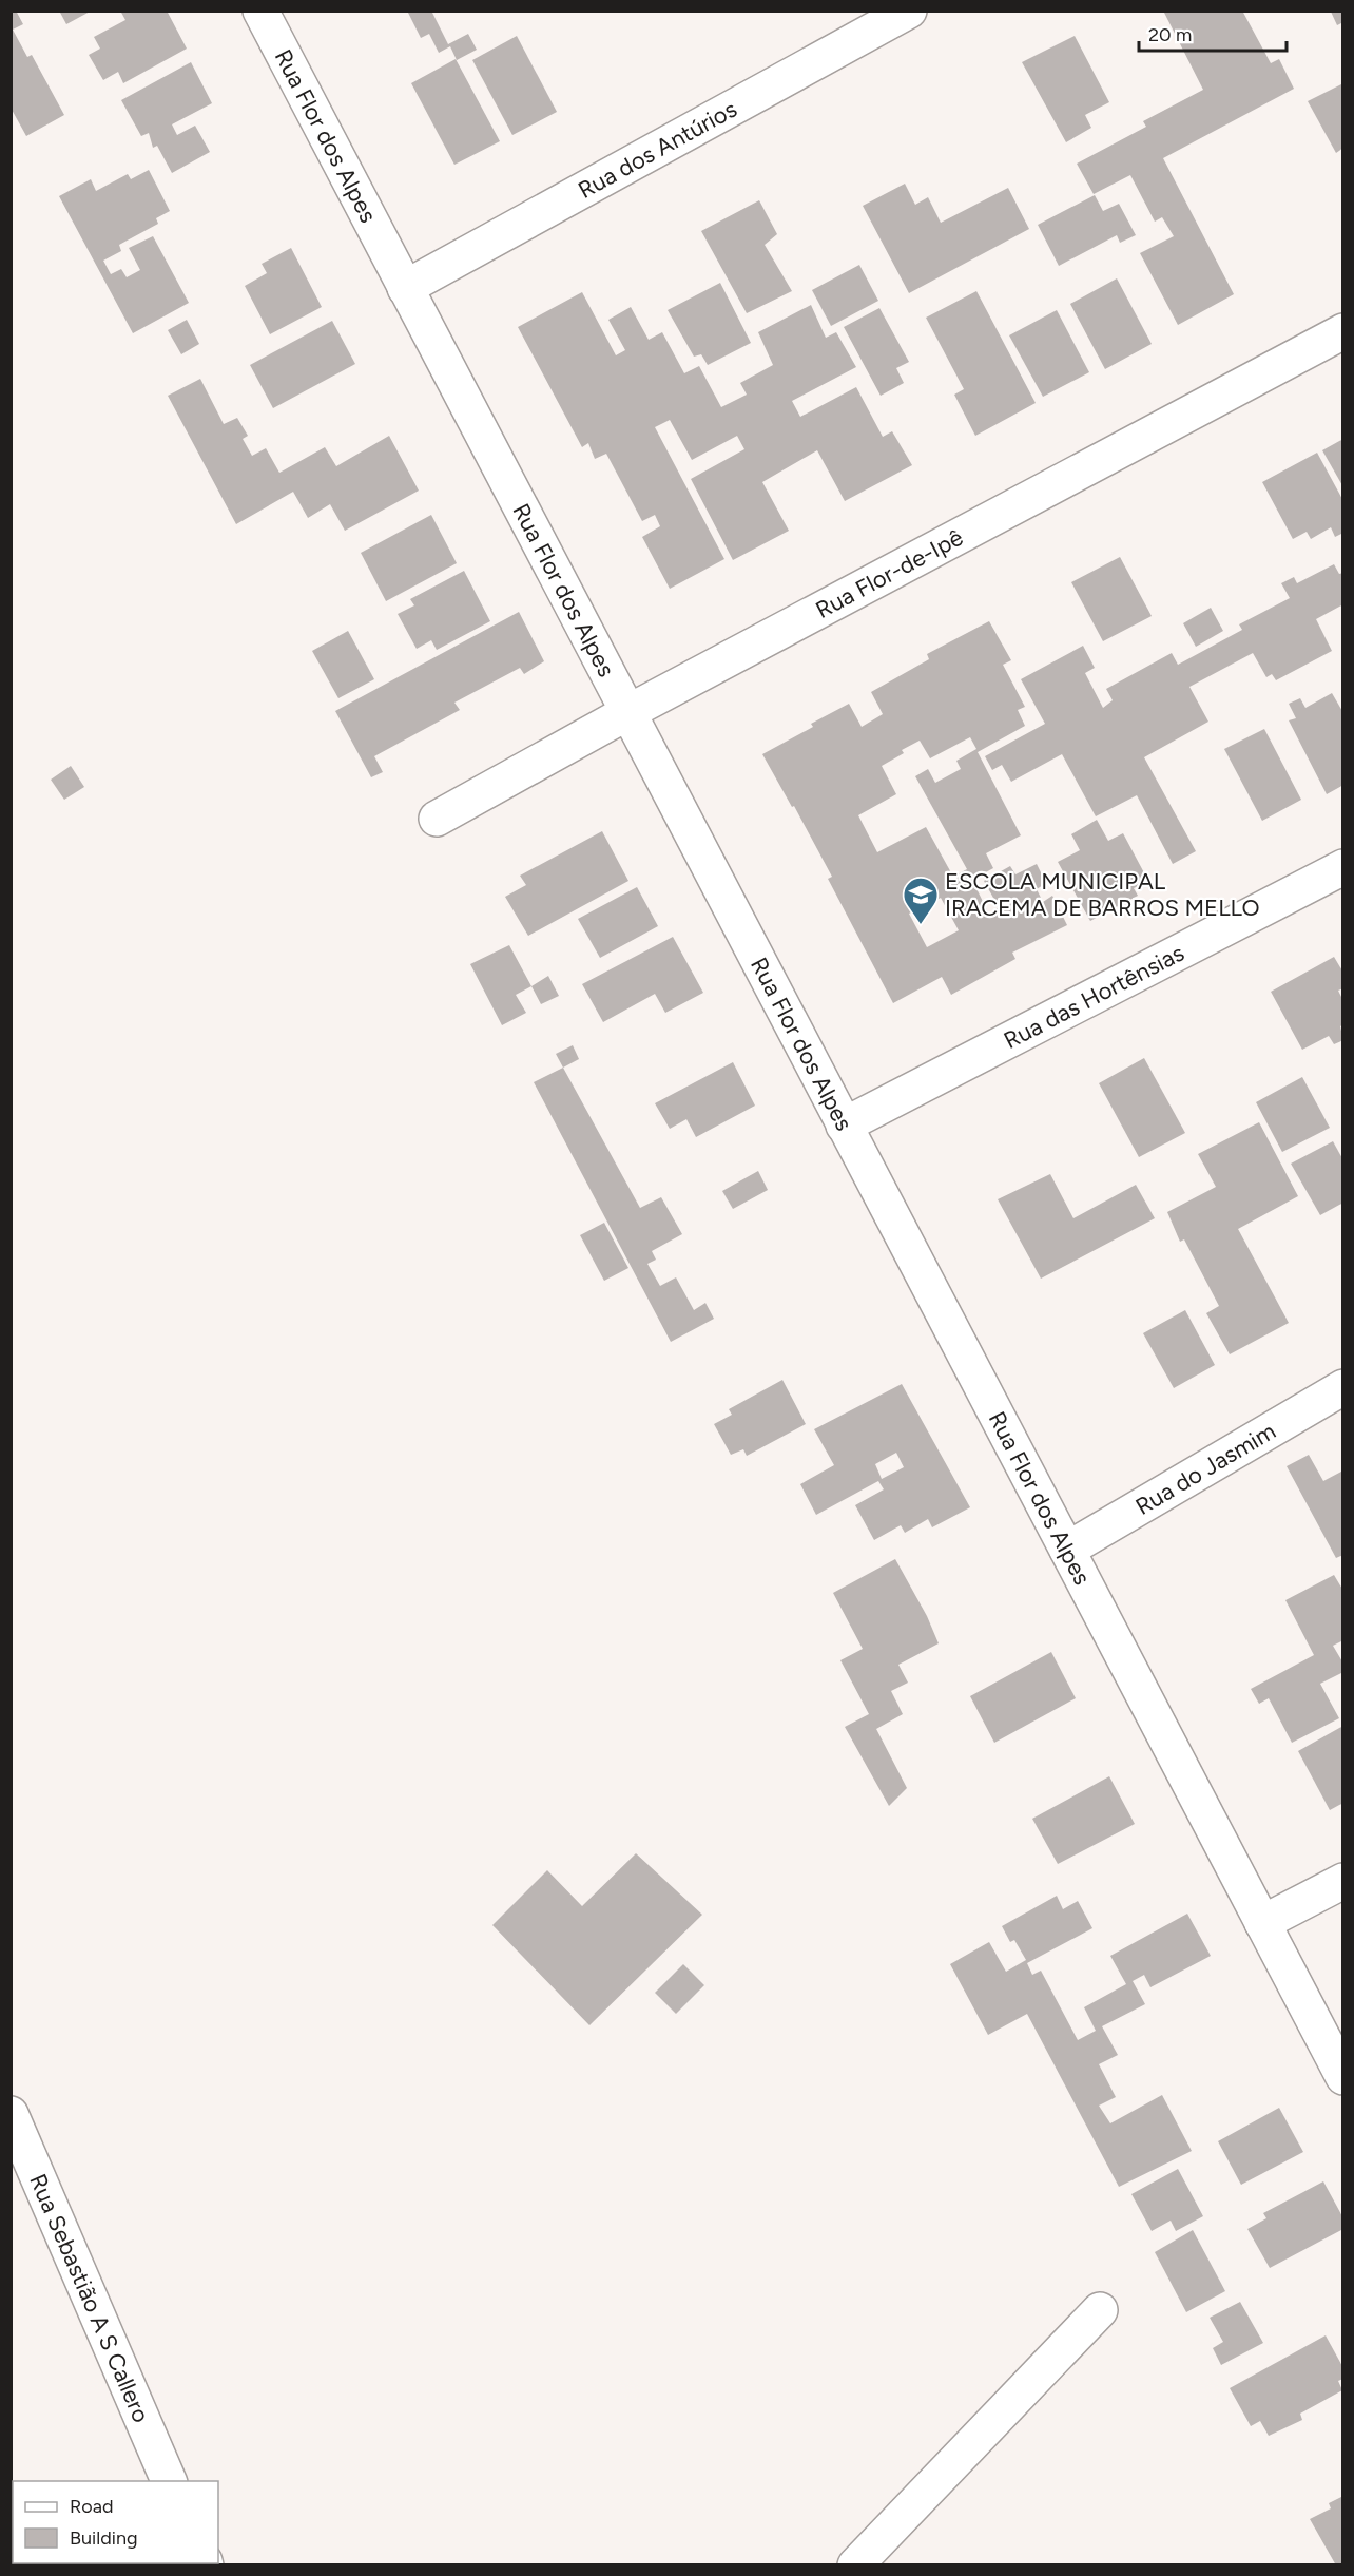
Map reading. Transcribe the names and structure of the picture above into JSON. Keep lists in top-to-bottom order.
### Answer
{
  "streets": {
    "street": [
      "Rua Flor dos Alpes",
      "Rua dos Antúrios",
      "Rua Flor-de-Ipê",
      "Rua das Hortênsias",
      "Rua do Jasmim",
      "Rua Sebastião A S Callero"
    ]
  },
  "crossings": [
    ["Rua Flor dos Alpes", "Rua dos Antúrios"],
    ["Rua Flor dos Alpes", "Rua Flor-de-Ipê"],
    ["Rua Flor dos Alpes", "Rua das Hortênsias"],
    ["Rua Flor dos Alpes", "Rua do Jasmim"]
  ],
  "places": {
    "school or university": ["ESCOLA MUNICIPAL IRACEMA DE BARROS MELLO"]
  },
  "legend": ["Road", "Building"],
  "scale_bar": "20 m"
}
